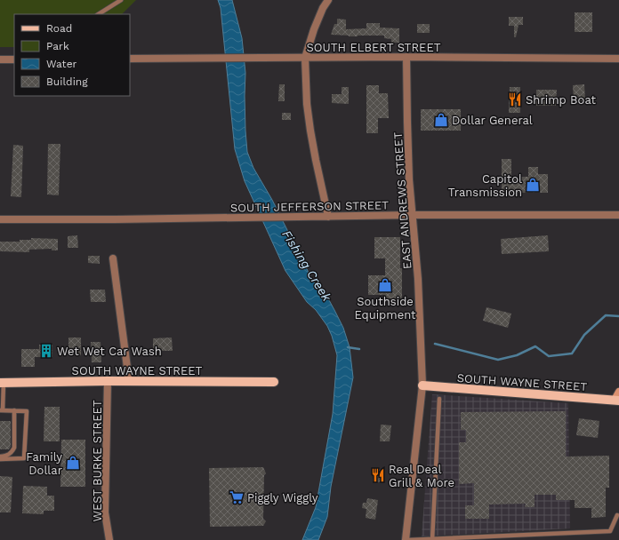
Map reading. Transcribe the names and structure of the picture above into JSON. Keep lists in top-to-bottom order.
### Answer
{
  "streets": {
    "main road": ["SOUTH WAYNE STREET"],
    "street": [
      "SOUTH ELBERT STREET",
      "EAST ANDREWS STREET",
      "SOUTH JEFFERSON STREET",
      "WEST BURKE STREET"
    ]
  },
  "crossings": [
    ["SOUTH ELBERT STREET", "EAST ANDREWS STREET"],
    ["EAST ANDREWS STREET", "SOUTH JEFFERSON STREET"],
    ["EAST ANDREWS STREET", "SOUTH WAYNE STREET"],
    ["SOUTH WAYNE STREET", "WEST BURKE STREET"]
  ],
  "water": ["Fishing Creek"],
  "places": {
    "restaurant": ["Shrimp Boat", "Real Deal Grill & More"],
    "shop": [
      "Dollar General",
      "Capitol Transmission",
      "Southside Equipment",
      "Family Dollar"
    ],
    "building": ["Wet Wet Car Wash"],
    "supermarket": ["Piggly Wiggly"]
  },
  "legend": [
    "Road",
    "Park",
    "Water",
    "Building"
  ]
}
